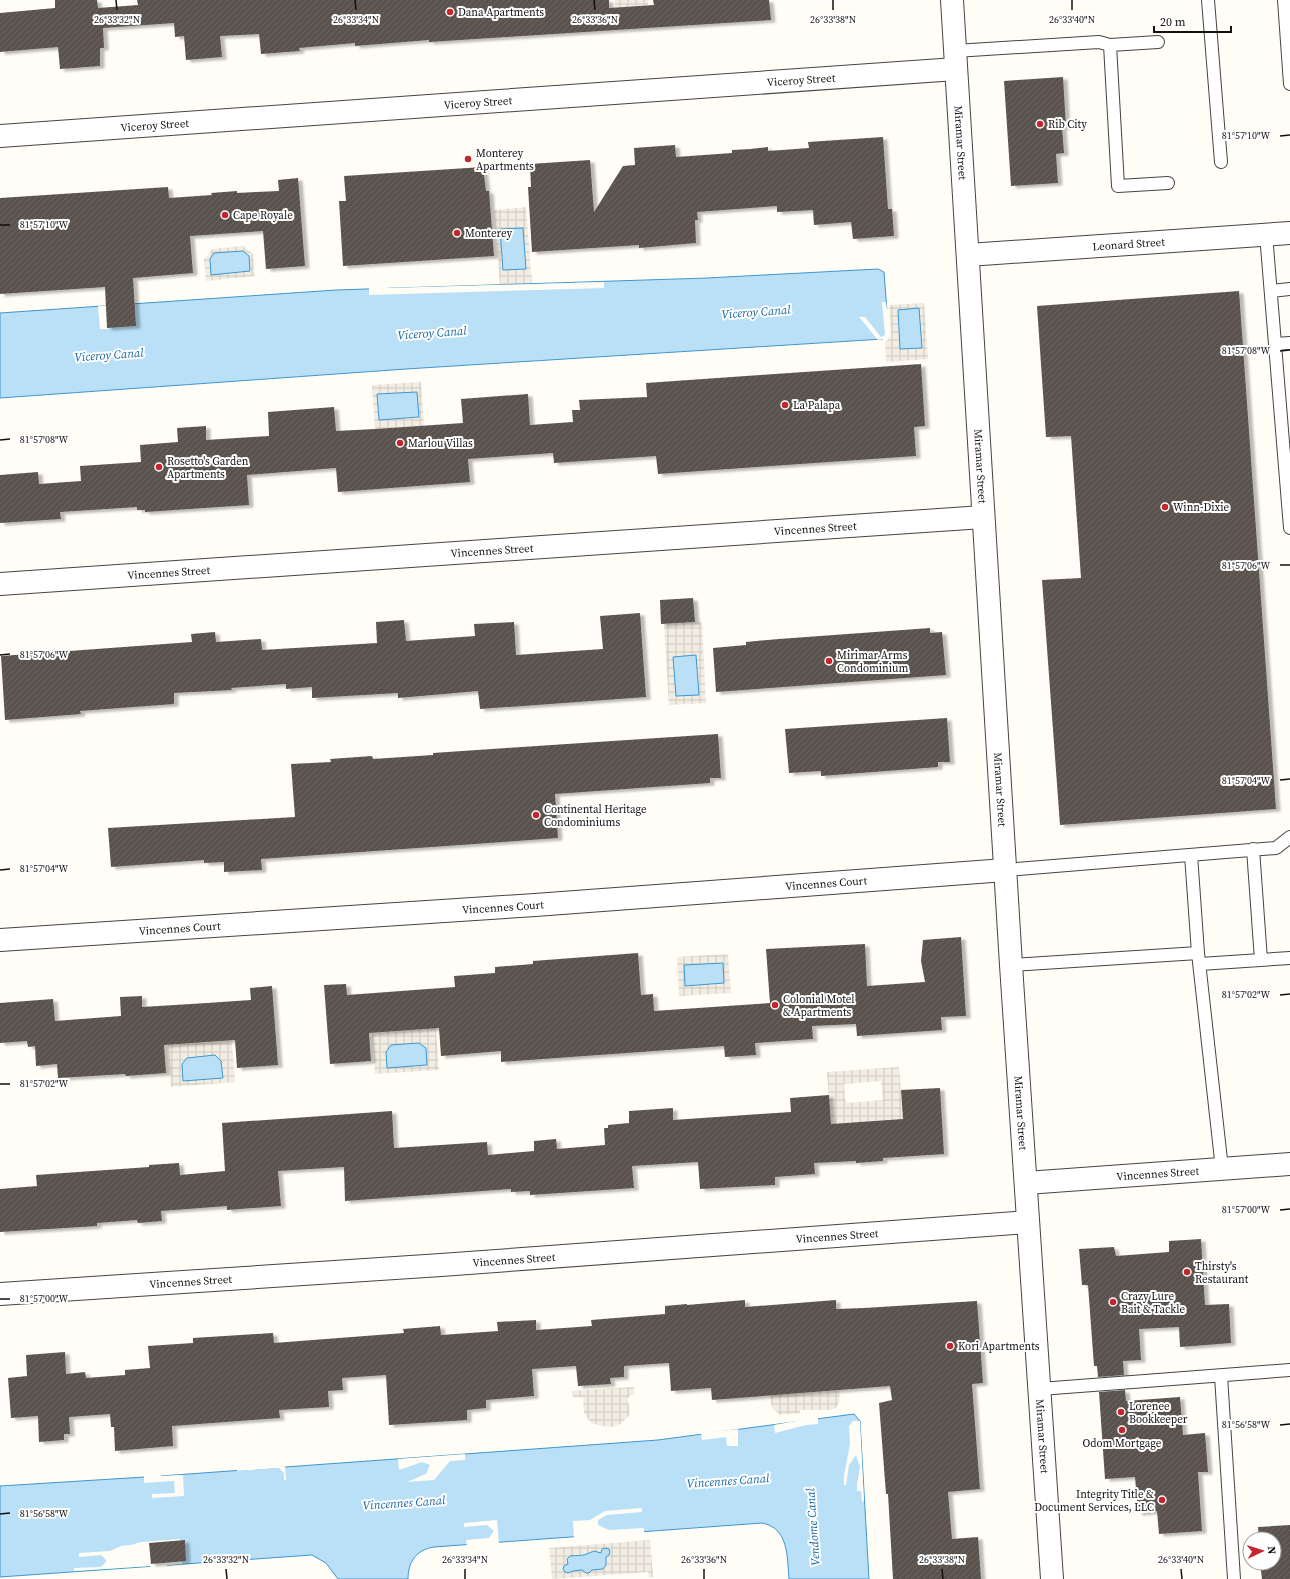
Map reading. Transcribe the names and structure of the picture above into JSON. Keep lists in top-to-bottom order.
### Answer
{
  "streets": {
    "street": [
      "Viceroy Street",
      "Miramar Street",
      "Leonard Street",
      "Vincennes Street",
      "Vincennes Court"
    ]
  },
  "crossings": [
    ["Viceroy Street", "Miramar Street"],
    ["Miramar Street", "Leonard Street"],
    ["Miramar Street", "Vincennes Street"],
    ["Miramar Street", "Vincennes Court"]
  ],
  "water": ["Viceroy Canal", "Vincennes Canal", "Vendome Canal"],
  "places": [
    "Dana Apartments",
    "Rib City",
    "Monterey Apartments",
    "Cape Royale",
    "Monterey",
    "La Palapa",
    "Marlou Villas",
    "Rosetto's Garden Apartments",
    "Winn-Dixie",
    "Mirimar Arms Condominium",
    "Continental Heritage Condominiums",
    "Colonial Motel & Apartments",
    "Thirsty's Restaurant",
    "Crazy Lure Bait & Tackle",
    "Kori Apartments",
    "Lorenee Bookkeeper",
    "Odom Mortgage",
    "Integrity Title & Document Services, LLC"
  ],
  "scale_bar": "20 m",
  "north": "right",
  "coordinates": [
    "26°33'32\"N",
    "26°33'34\"N",
    "26°33'36\"N",
    "26°33'38\"N",
    "26°33'40\"N",
    "81°57'10\"W",
    "81°57'08\"W",
    "81°57'06\"W",
    "81°57'04\"W",
    "81°57'02\"W",
    "81°57'00\"W",
    "81°56'58\"W"
  ]
}
